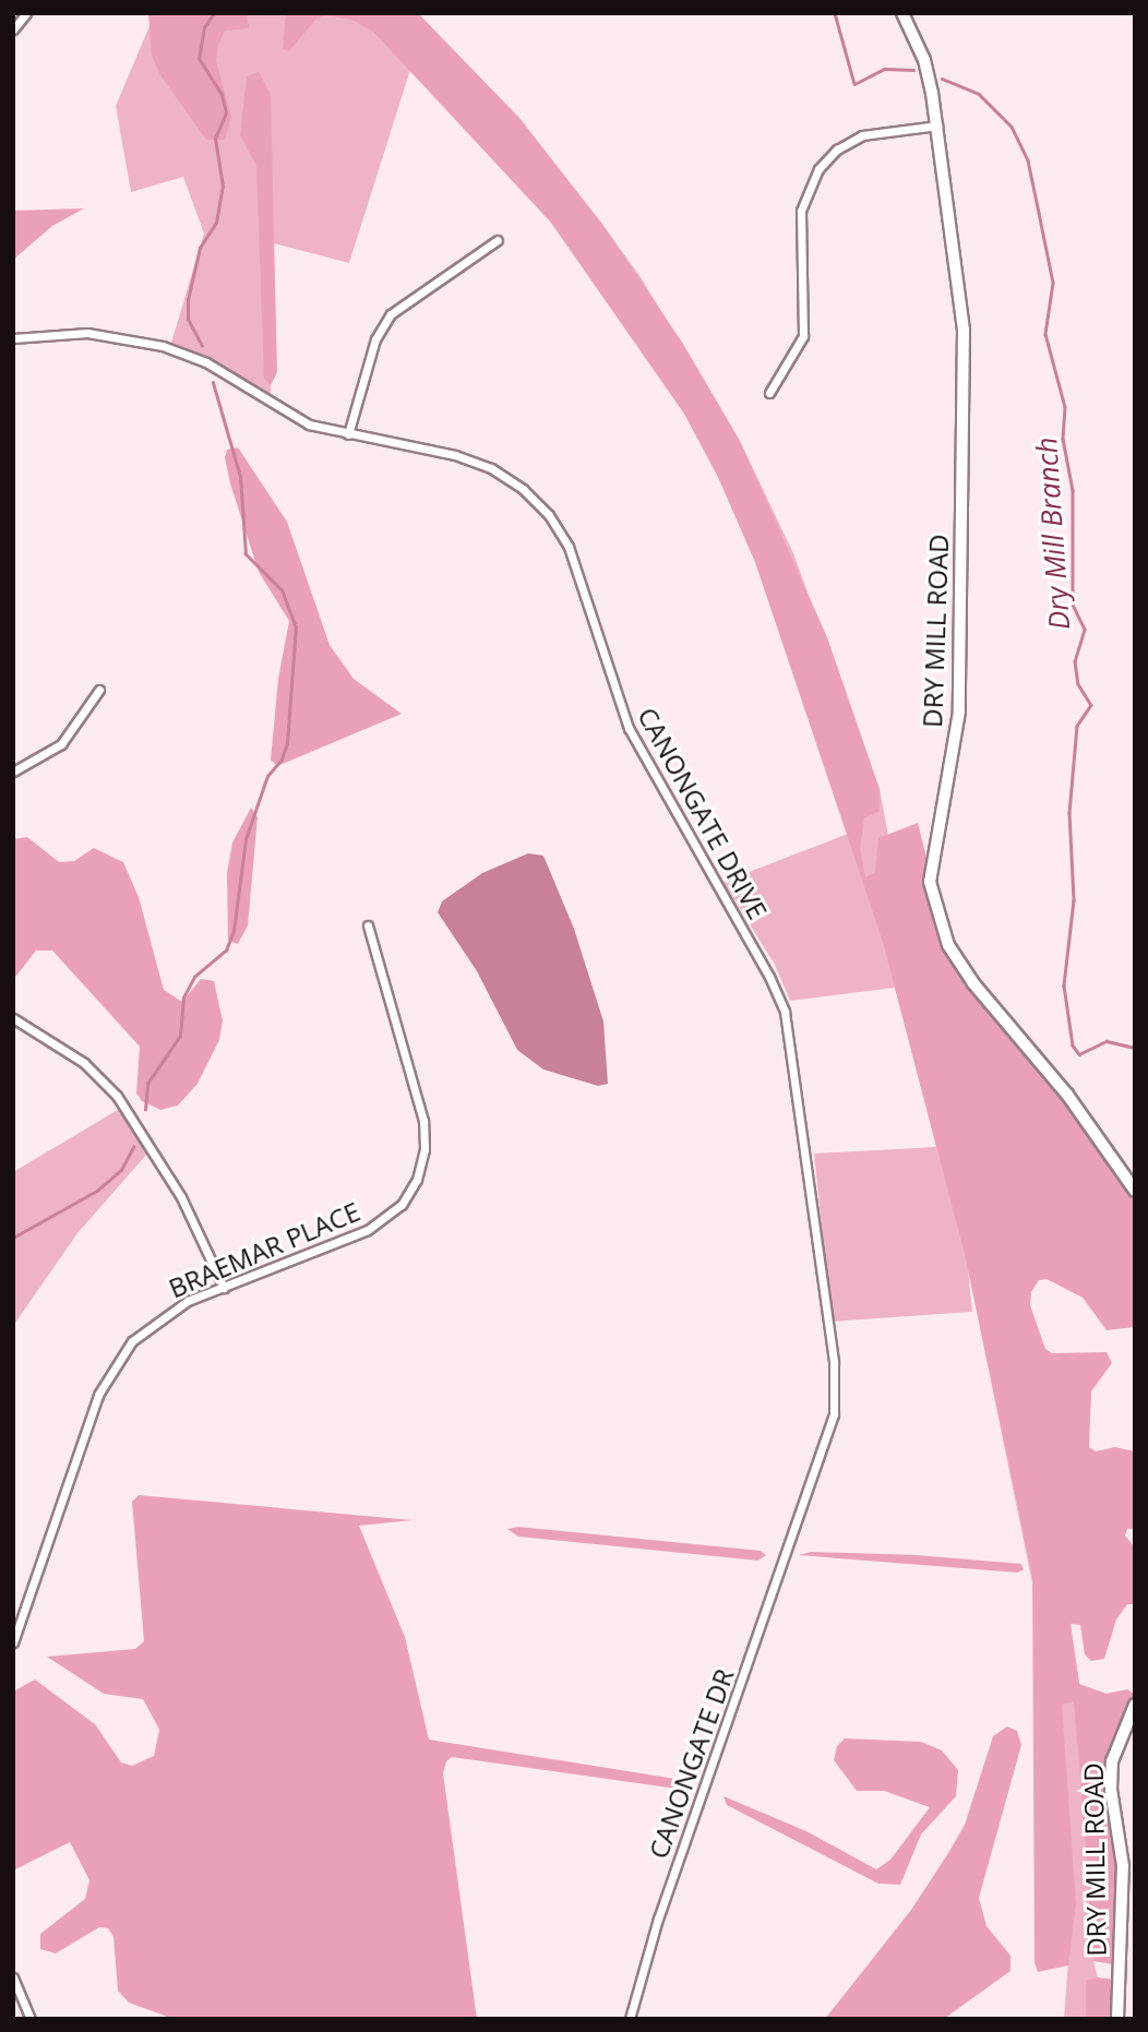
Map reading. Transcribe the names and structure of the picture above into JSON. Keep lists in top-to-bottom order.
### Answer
{
  "streets": {
    "street": [
      "DRY MILL ROAD",
      "CANONGATE DRIVE",
      "BRAEMAR PLACE",
      "CANONGATE DR"
    ]
  },
  "crossings": [
    ["CANONGATE DRIVE", "CANONGATE DR"]
  ],
  "water": ["Dry Mill Branch"]
}
